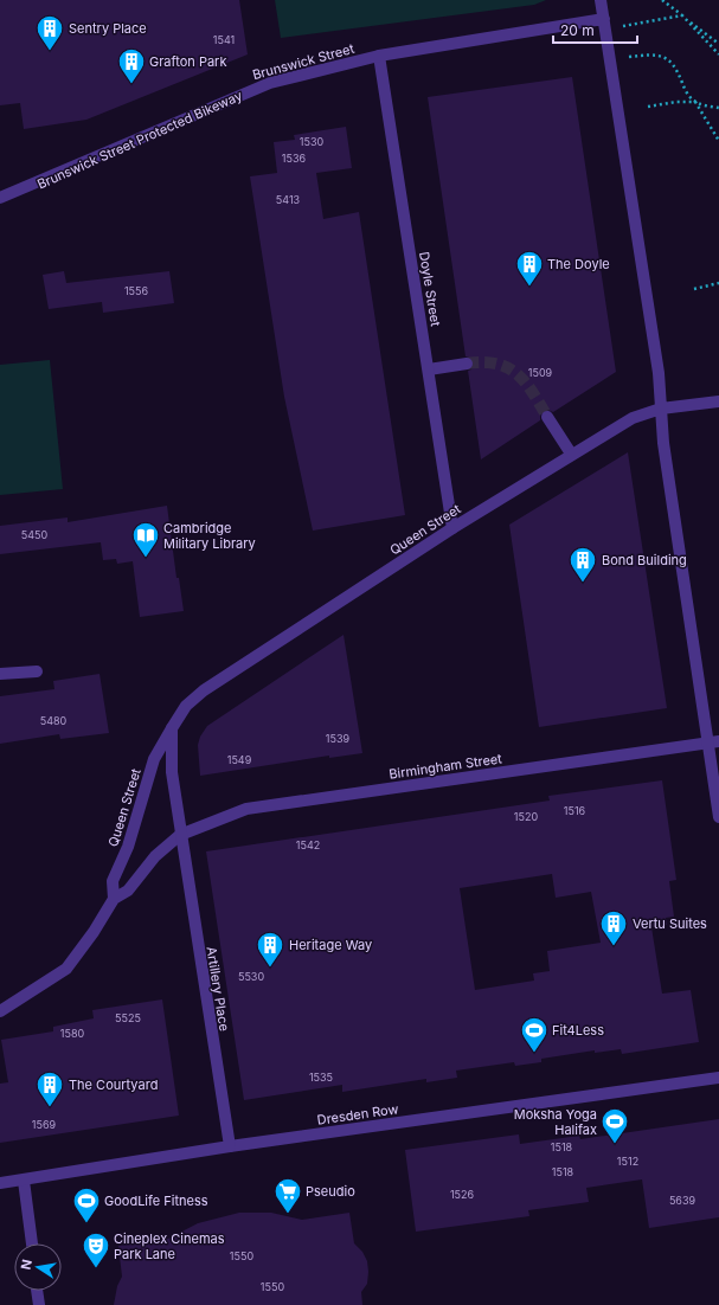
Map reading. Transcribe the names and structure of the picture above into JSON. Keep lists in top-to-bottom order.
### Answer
{
  "streets": {
    "street": [
      "Brunswick Street",
      "Doyle Street",
      "Queen Street",
      "Birmingham Street",
      "Artillery Place",
      "Dresden Row"
    ]
  },
  "crossings": [
    ["Brunswick Street", "Doyle Street"],
    ["Doyle Street", "Queen Street"],
    ["Queen Street", "Birmingham Street"],
    ["Queen Street", "Artillery Place"],
    ["Birmingham Street", "Artillery Place"],
    ["Artillery Place", "Dresden Row"]
  ],
  "places": {
    "building": [
      "Sentry Place",
      "Grafton Park",
      "The Doyle",
      "Bond Building",
      "Vertu Suites",
      "Heritage Way",
      "The Courtyard"
    ],
    "library": ["Cambridge Military Library"],
    "sports": ["Fit4Less", "Moksha Yoga Halifax", "GoodLife Fitness"],
    "supermarket": ["Pseudio"],
    "theatre": ["Cineplex Cinemas Park Lane"]
  },
  "house_numbers": [
    "1541",
    "1530",
    "1536",
    "5413",
    "1556",
    "1509",
    "5450",
    "5480",
    "1539",
    "1549",
    "1516",
    "1520",
    "1542",
    "5530",
    "5525",
    "1580",
    "1535",
    "1569",
    "1518",
    "1512",
    "1518",
    "1526",
    "5639",
    "1550",
    "1550"
  ],
  "scale_bar": "20 m",
  "north": "left"
}
